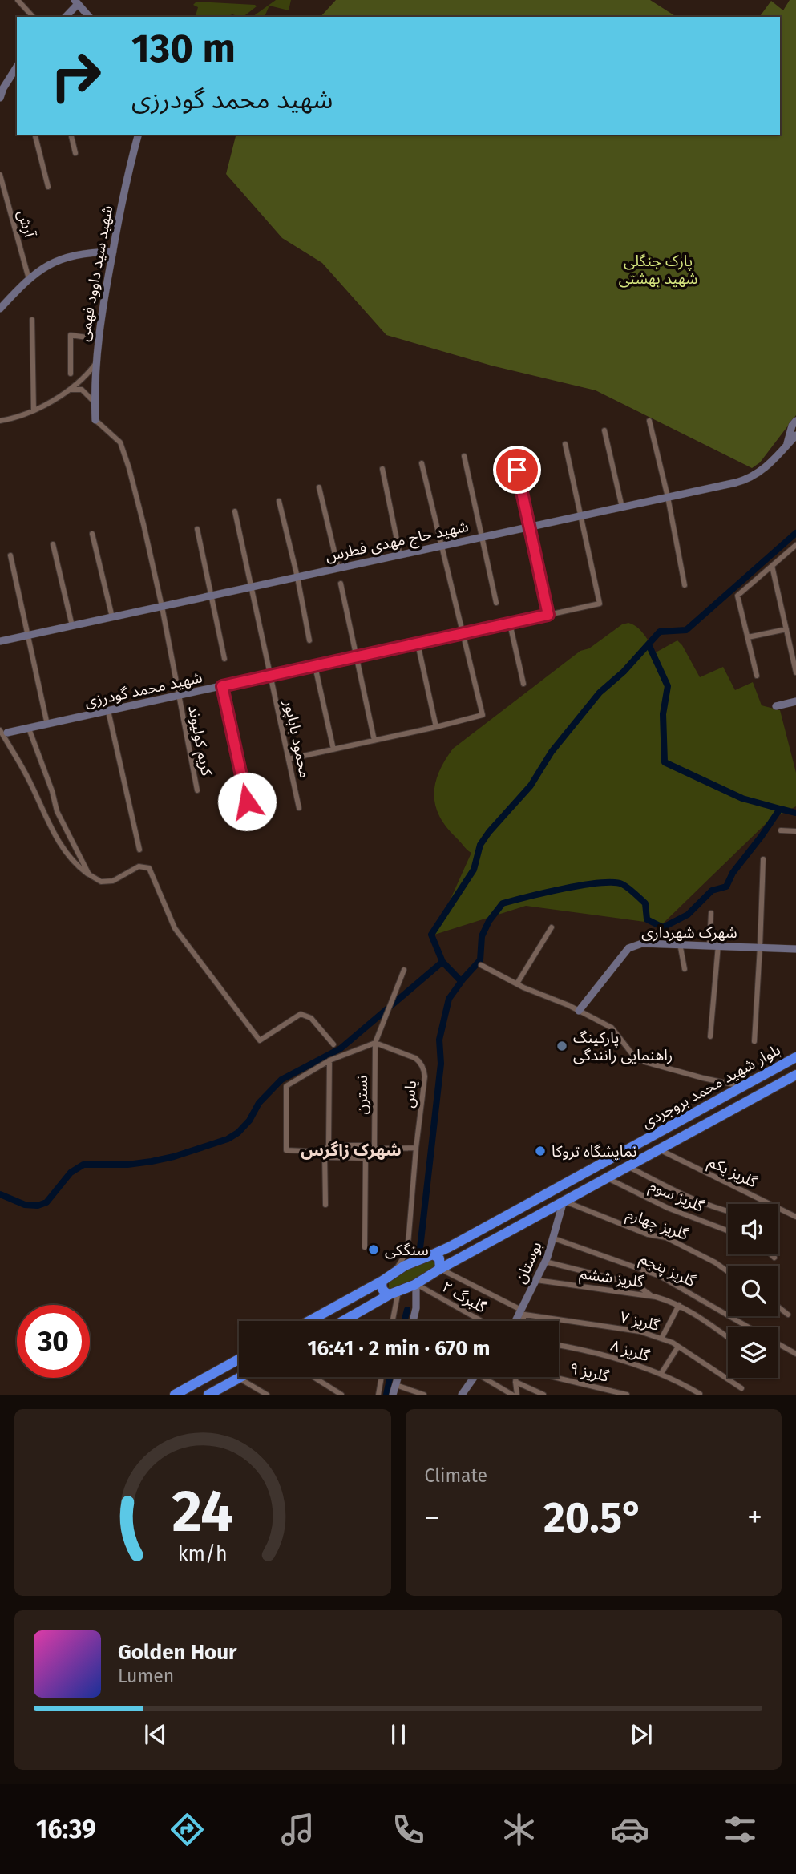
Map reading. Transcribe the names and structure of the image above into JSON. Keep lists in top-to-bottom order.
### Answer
{
  "streets": {
    "highway": ["بلوار شهید محمد بروجردی"],
    "street": [
      "آرش",
      "شهید سید داوود فهمی",
      "شهید حاج مهدی فطرس",
      "شهید محمد گودرزی",
      "محمود باباپور",
      "کریم کولیوند",
      "شهرک شهرداری",
      "یاس",
      "نسترن",
      "گلریز یکم",
      "گلریز سوم",
      "گلریز چهارم",
      "بوستان",
      "گلریز پنجم",
      "گلریز ششم",
      "گلبرگ ۲",
      "گلریز ۷",
      "گلریز ۸",
      "گلریز ۹"
    ]
  },
  "crossings": [
    ["شهید سید داوود فهمی", "کریم کولیوند"],
    ["شهید حاج مهدی فطرس", "محمود باباپور"],
    ["شهید حاج مهدی فطرس", "کریم کولیوند"],
    ["شهید محمد گودرزی", "محمود باباپور"],
    ["شهید محمد گودرزی", "کریم کولیوند"],
    ["بلوار شهید محمد بروجردی", "گلریز یکم"],
    ["بلوار شهید محمد بروجردی", "گلریز سوم"],
    ["بلوار شهید محمد بروجردی", "گلریز چهارم"],
    ["بلوار شهید محمد بروجردی", "بوستان"],
    ["بلوار شهید محمد بروجردی", "گلبرگ ۲"],
    ["بلوار شهید محمد بروجردی", "گلریز ۷"],
    ["یاس", "نسترن"],
    ["گلریز چهارم", "بوستان"],
    ["بوستان", "گلریز پنجم"],
    ["بوستان", "گلریز ششم"],
    ["بوستان", "گلریز ۷"]
  ],
  "districts": ["شهرک زاگرس"],
  "parks": ["پارک جنگلی شهید بهشتی"],
  "places": ["پارکینگ راهنمایی رانندگی", "نمایشگاه تروکا", "سنگکی"],
  "page": {
    "turn": ["130 m", "شهید محمد گودرزی"],
    "limit": "30",
    "trip": "16:41 · 2 min · 670 m",
    "tile": "Climate",
    "heat": ["−", "20.5°", "+"],
    "song": ["Golden Hour", "Lumen"],
    "tabs": "16:39",
    "gauge": ["24", "km/h"]
  }
}
